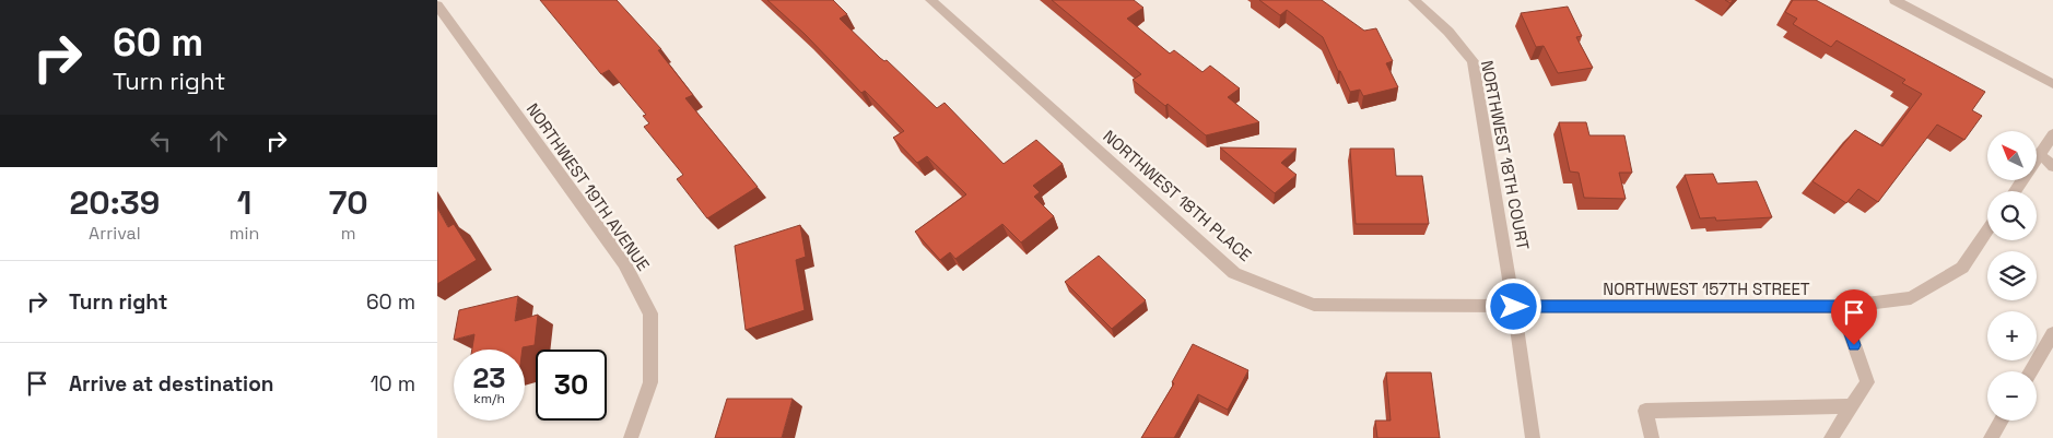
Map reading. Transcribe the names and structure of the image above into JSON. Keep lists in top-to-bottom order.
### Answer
{
  "streets": {
    "street": [
      "NORTHWEST 18TH COURT",
      "NORTHWEST 19TH AVENUE",
      "NORTHWEST 18TH PLACE",
      "NORTHWEST 157TH STREET"
    ]
  },
  "crossings": [
    ["NORTHWEST 18TH COURT", "NORTHWEST 18TH PLACE"],
    ["NORTHWEST 18TH COURT", "NORTHWEST 157TH STREET"],
    ["NORTHWEST 18TH PLACE", "NORTHWEST 157TH STREET"]
  ],
  "north": "top left",
  "page": {
    "turn": ["60 m", "Turn right"],
    "map_buttons": ["+", "−"],
    "eta": [
      "20:39",
      "Arrival",
      "1",
      "min",
      "70",
      "m"
    ],
    "list": [
      {
        "name": "Turn right",
        "value": "60 m"
      },
      {
        "name": "Arrive at destination",
        "value": "10 m"
      }
    ],
    "speed": "23 km/h",
    "limit": "30"
  }
}
